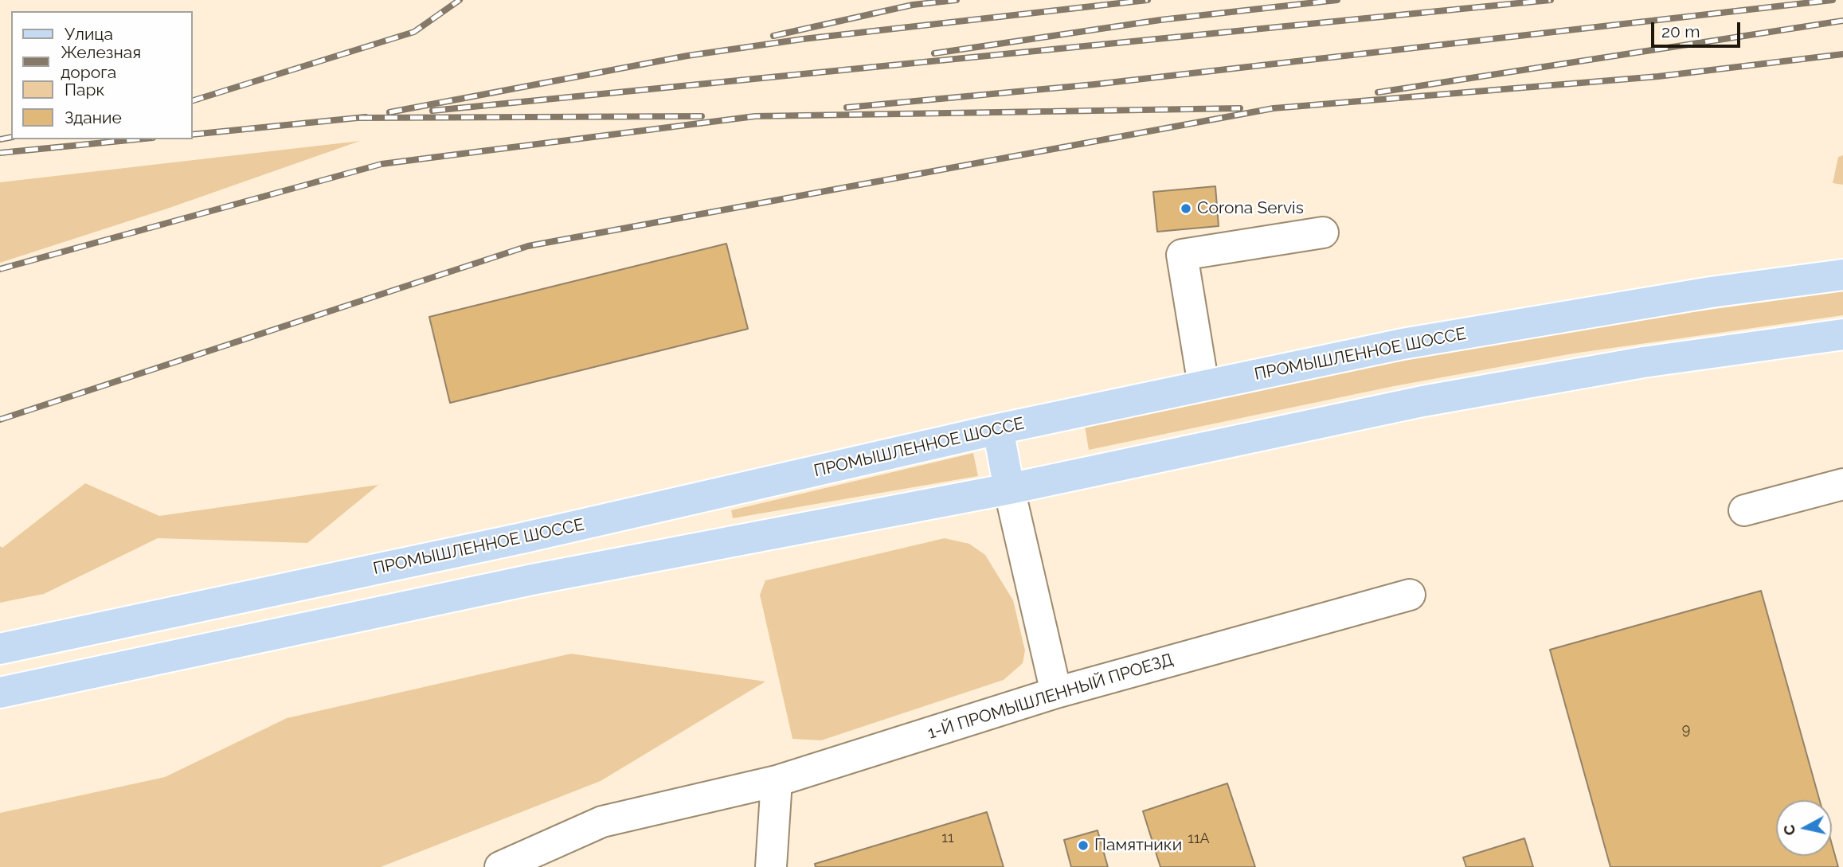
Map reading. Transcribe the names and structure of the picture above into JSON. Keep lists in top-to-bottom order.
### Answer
{
  "streets": {
    "main road": ["ПРОМЫШЛЕННОЕ ШОССЕ"],
    "lane": ["1-Й ПРОМЫШЛЕННЫЙ ПРОЕЗД"]
  },
  "places": ["Corona Servis", "Памятники"],
  "house_numbers": ["9", "11", "11А"],
  "legend": [
    "Улица",
    "Железная дорога",
    "Парк",
    "Здание"
  ],
  "scale_bar": "20 m",
  "north": "left"
}
